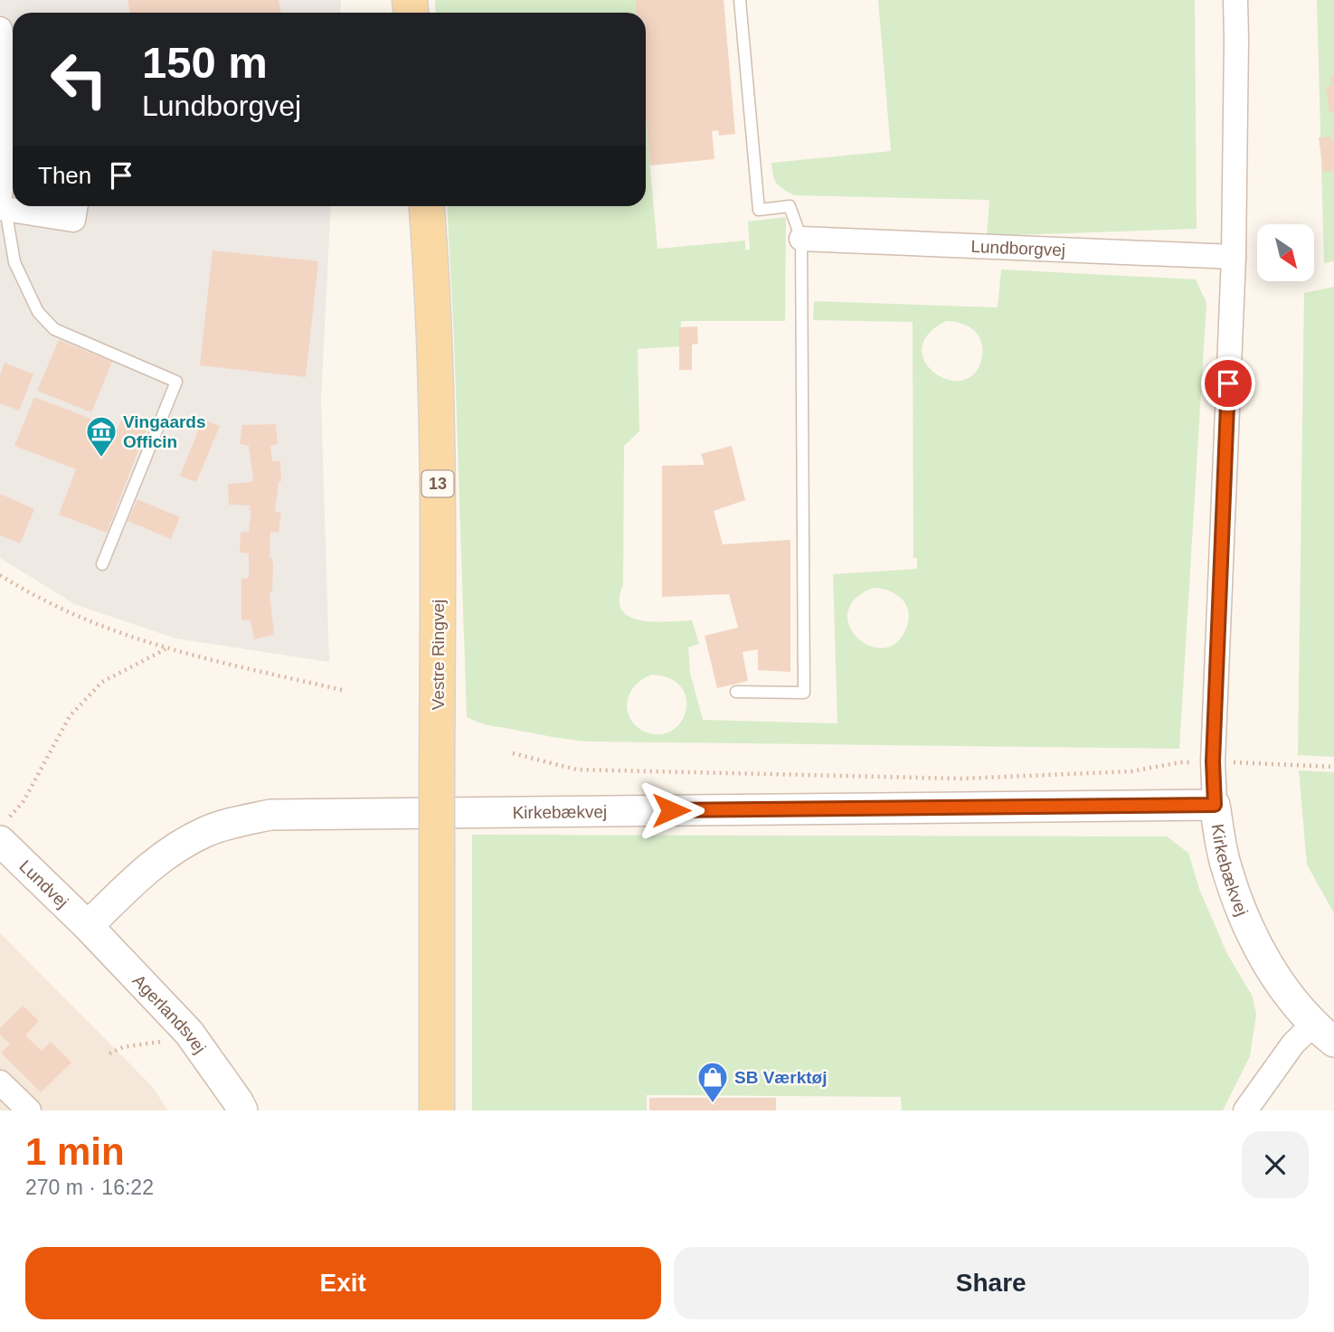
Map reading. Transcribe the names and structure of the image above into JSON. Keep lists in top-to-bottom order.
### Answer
{
  "streets": {
    "main road": ["13", "Vestre Ringvej"],
    "street": [
      "Lundborgvej",
      "Kirkebækvej",
      "Lundvej",
      "Agerlandsvej"
    ]
  },
  "crossings": [
    ["Kirkebækvej", "Lundvej"],
    ["Kirkebækvej", "Agerlandsvej"],
    ["Lundvej", "Agerlandsvej"]
  ],
  "places": {
    "museum": ["Vingaards Officin"],
    "shop": ["SB Værktøj"]
  },
  "north": "bottom right",
  "page": {
    "turn": ["150 m", "Lundborgvej"],
    "then": "Then",
    "heading": ["1 min", "270 m · 16:22"],
    "buttons": ["Exit", "Share"]
  }
}
